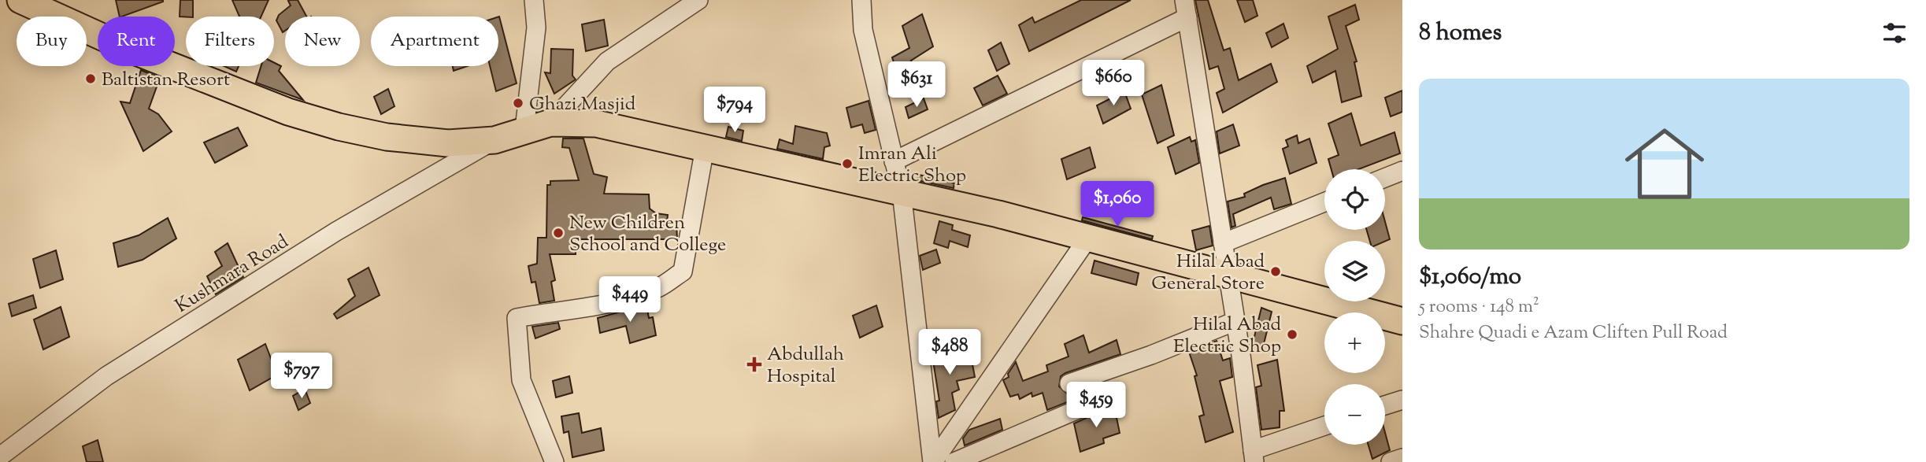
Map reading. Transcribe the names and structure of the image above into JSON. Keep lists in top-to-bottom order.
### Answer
{
  "streets": {
    "street": ["Kushmara Road"]
  },
  "places": {
    "other": [
      "Baltistan Resort",
      "Ghazi Masjid",
      "Imran Ali Electric Shop",
      "New Children School and College",
      "Hilal Abad General Store",
      "Hilal Abad Electric Shop"
    ],
    "health": ["Abdullah Hospital"]
  },
  "page": {
    "heading": "8 homes",
    "chip": [
      "Buy",
      "Rent",
      "Filters",
      "New",
      "Apartment"
    ],
    "price": [
      "$660",
      "$631",
      "$794",
      "$1,060",
      "$449",
      "$488",
      "$797",
      "$459"
    ],
    "list": [
      {
        "name": "$1,060/mo",
        "note": "5 rooms · 148 m² · Shahre Quadi e Azam Cliften Pull Road"
      }
    ],
    "map_buttons": ["+", "−"]
  }
}
